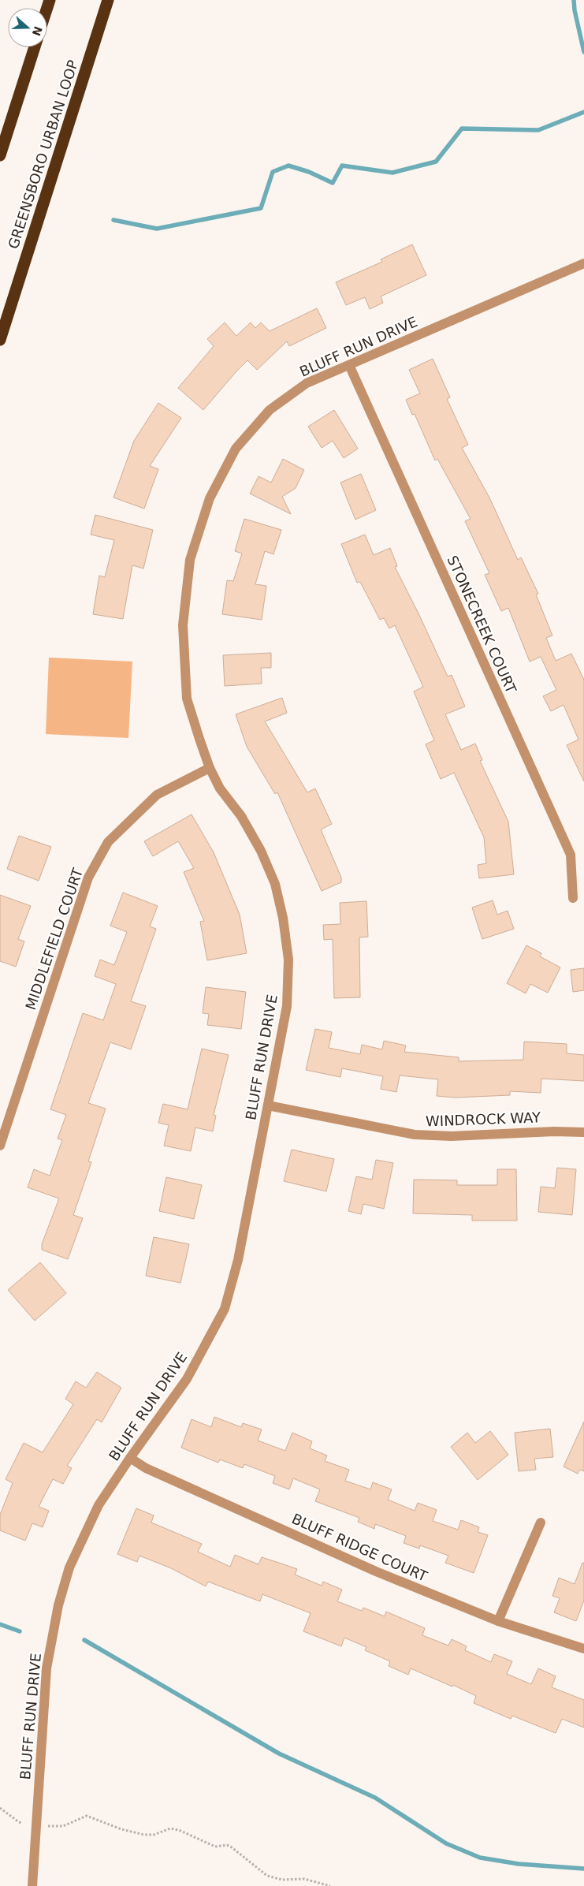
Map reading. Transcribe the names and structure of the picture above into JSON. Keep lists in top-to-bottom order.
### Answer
{
  "streets": {
    "highway": ["GREENSBORO URBAN LOOP"],
    "street": [
      "BLUFF RUN DRIVE",
      "STONECREEK COURT",
      "MIDDLEFIELD COURT",
      "WINDROCK WAY",
      "BLUFF RIDGE COURT"
    ]
  },
  "crossings": [
    ["BLUFF RUN DRIVE", "STONECREEK COURT"],
    ["BLUFF RUN DRIVE", "MIDDLEFIELD COURT"],
    ["BLUFF RUN DRIVE", "WINDROCK WAY"],
    ["BLUFF RUN DRIVE", "BLUFF RIDGE COURT"]
  ],
  "north": "right"
}
